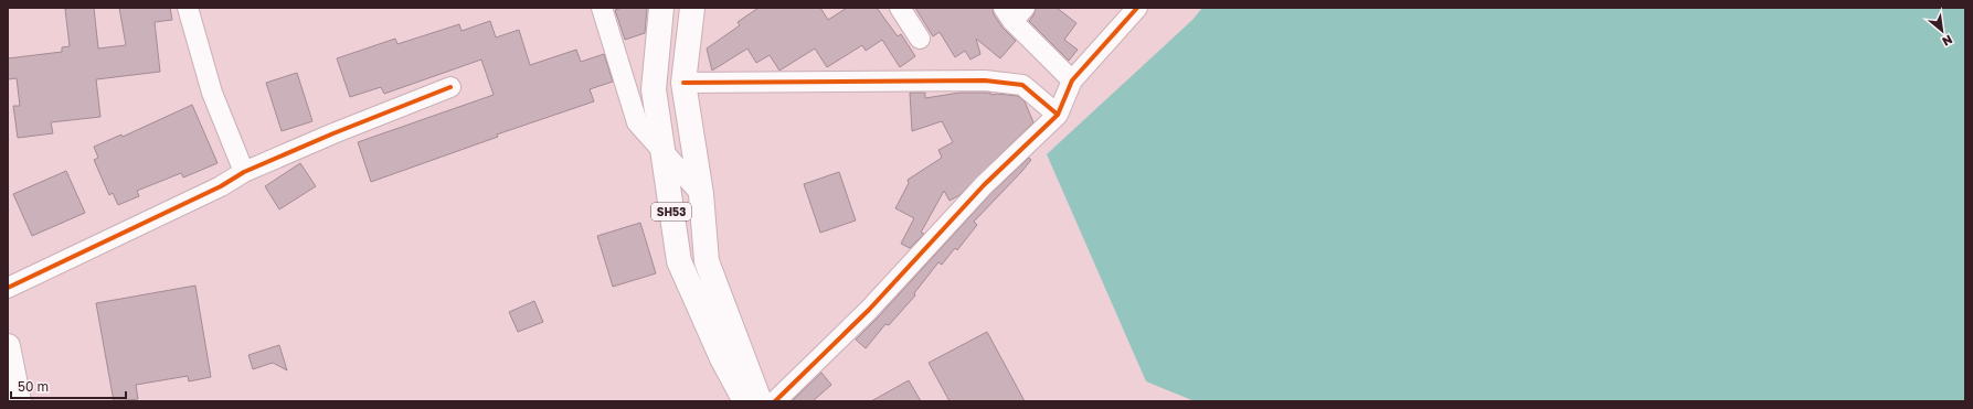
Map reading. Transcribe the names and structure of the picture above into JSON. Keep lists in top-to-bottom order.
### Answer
{
  "streets": {
    "main road": ["SH53"]
  },
  "scale_bar": "50 m",
  "north": "bottom right"
}
